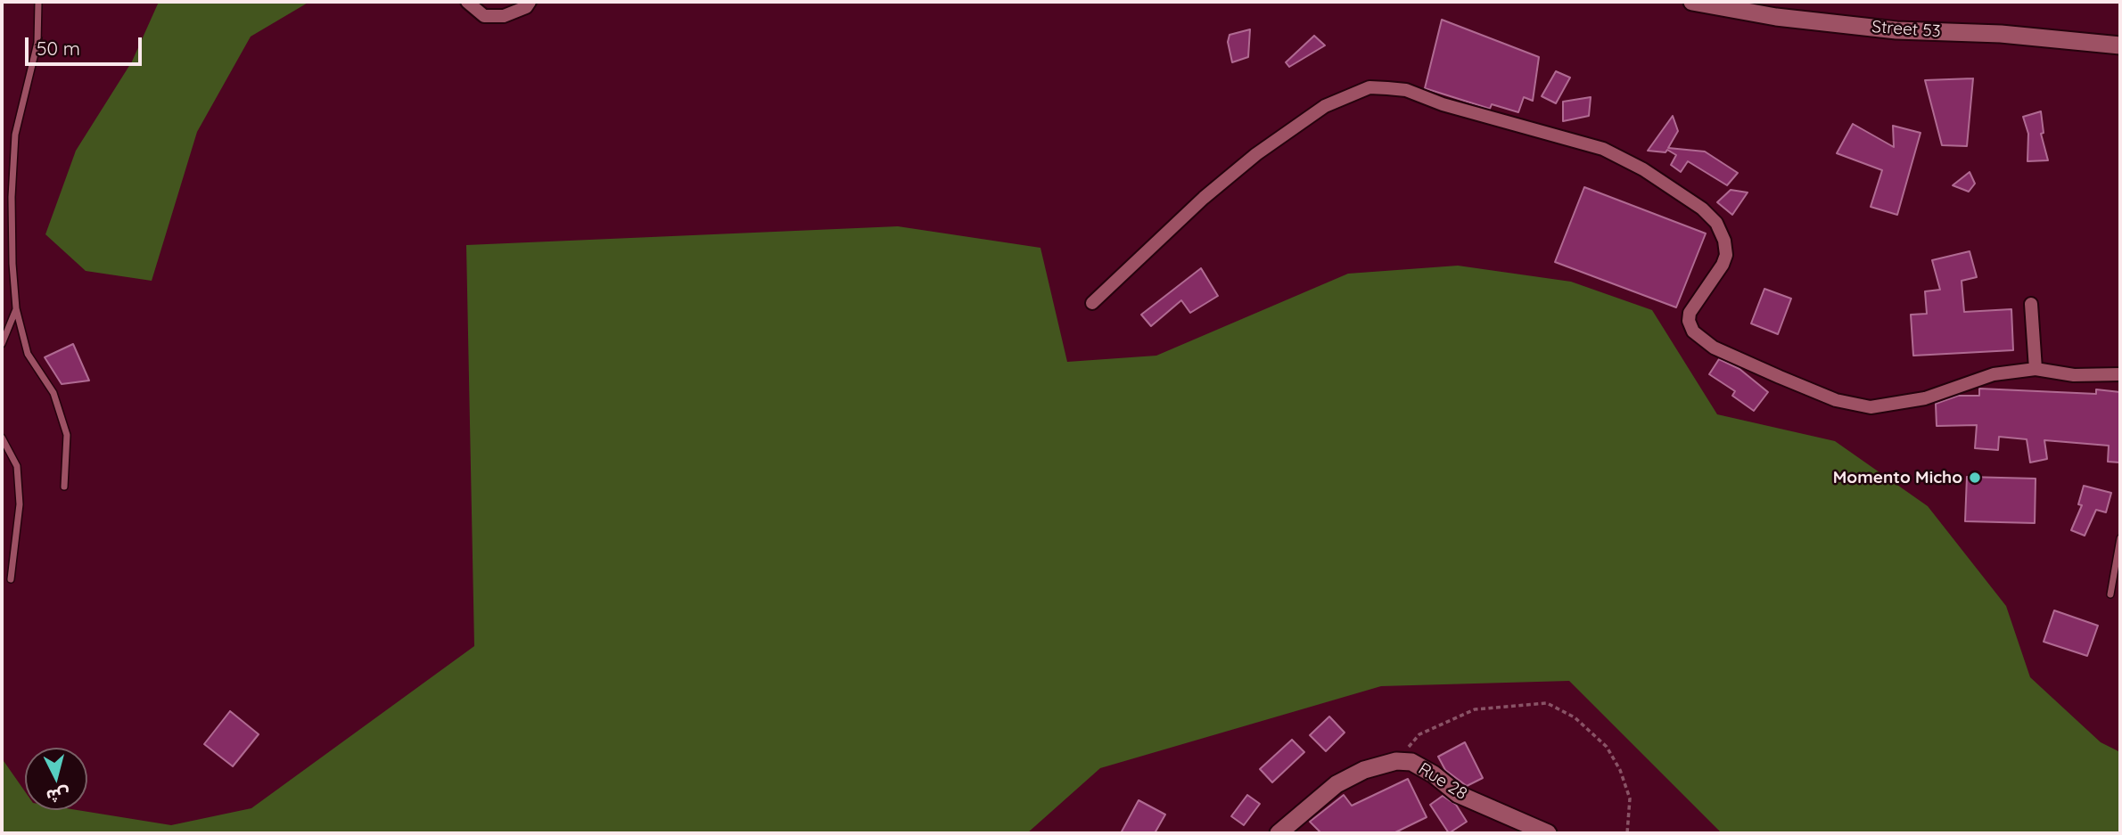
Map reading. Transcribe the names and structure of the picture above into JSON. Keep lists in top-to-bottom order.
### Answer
{
  "streets": {
    "street": ["Street 53", "Rue 28"]
  },
  "places": ["Momento Micho"],
  "scale_bar": "50 m",
  "north": "bottom"
}
